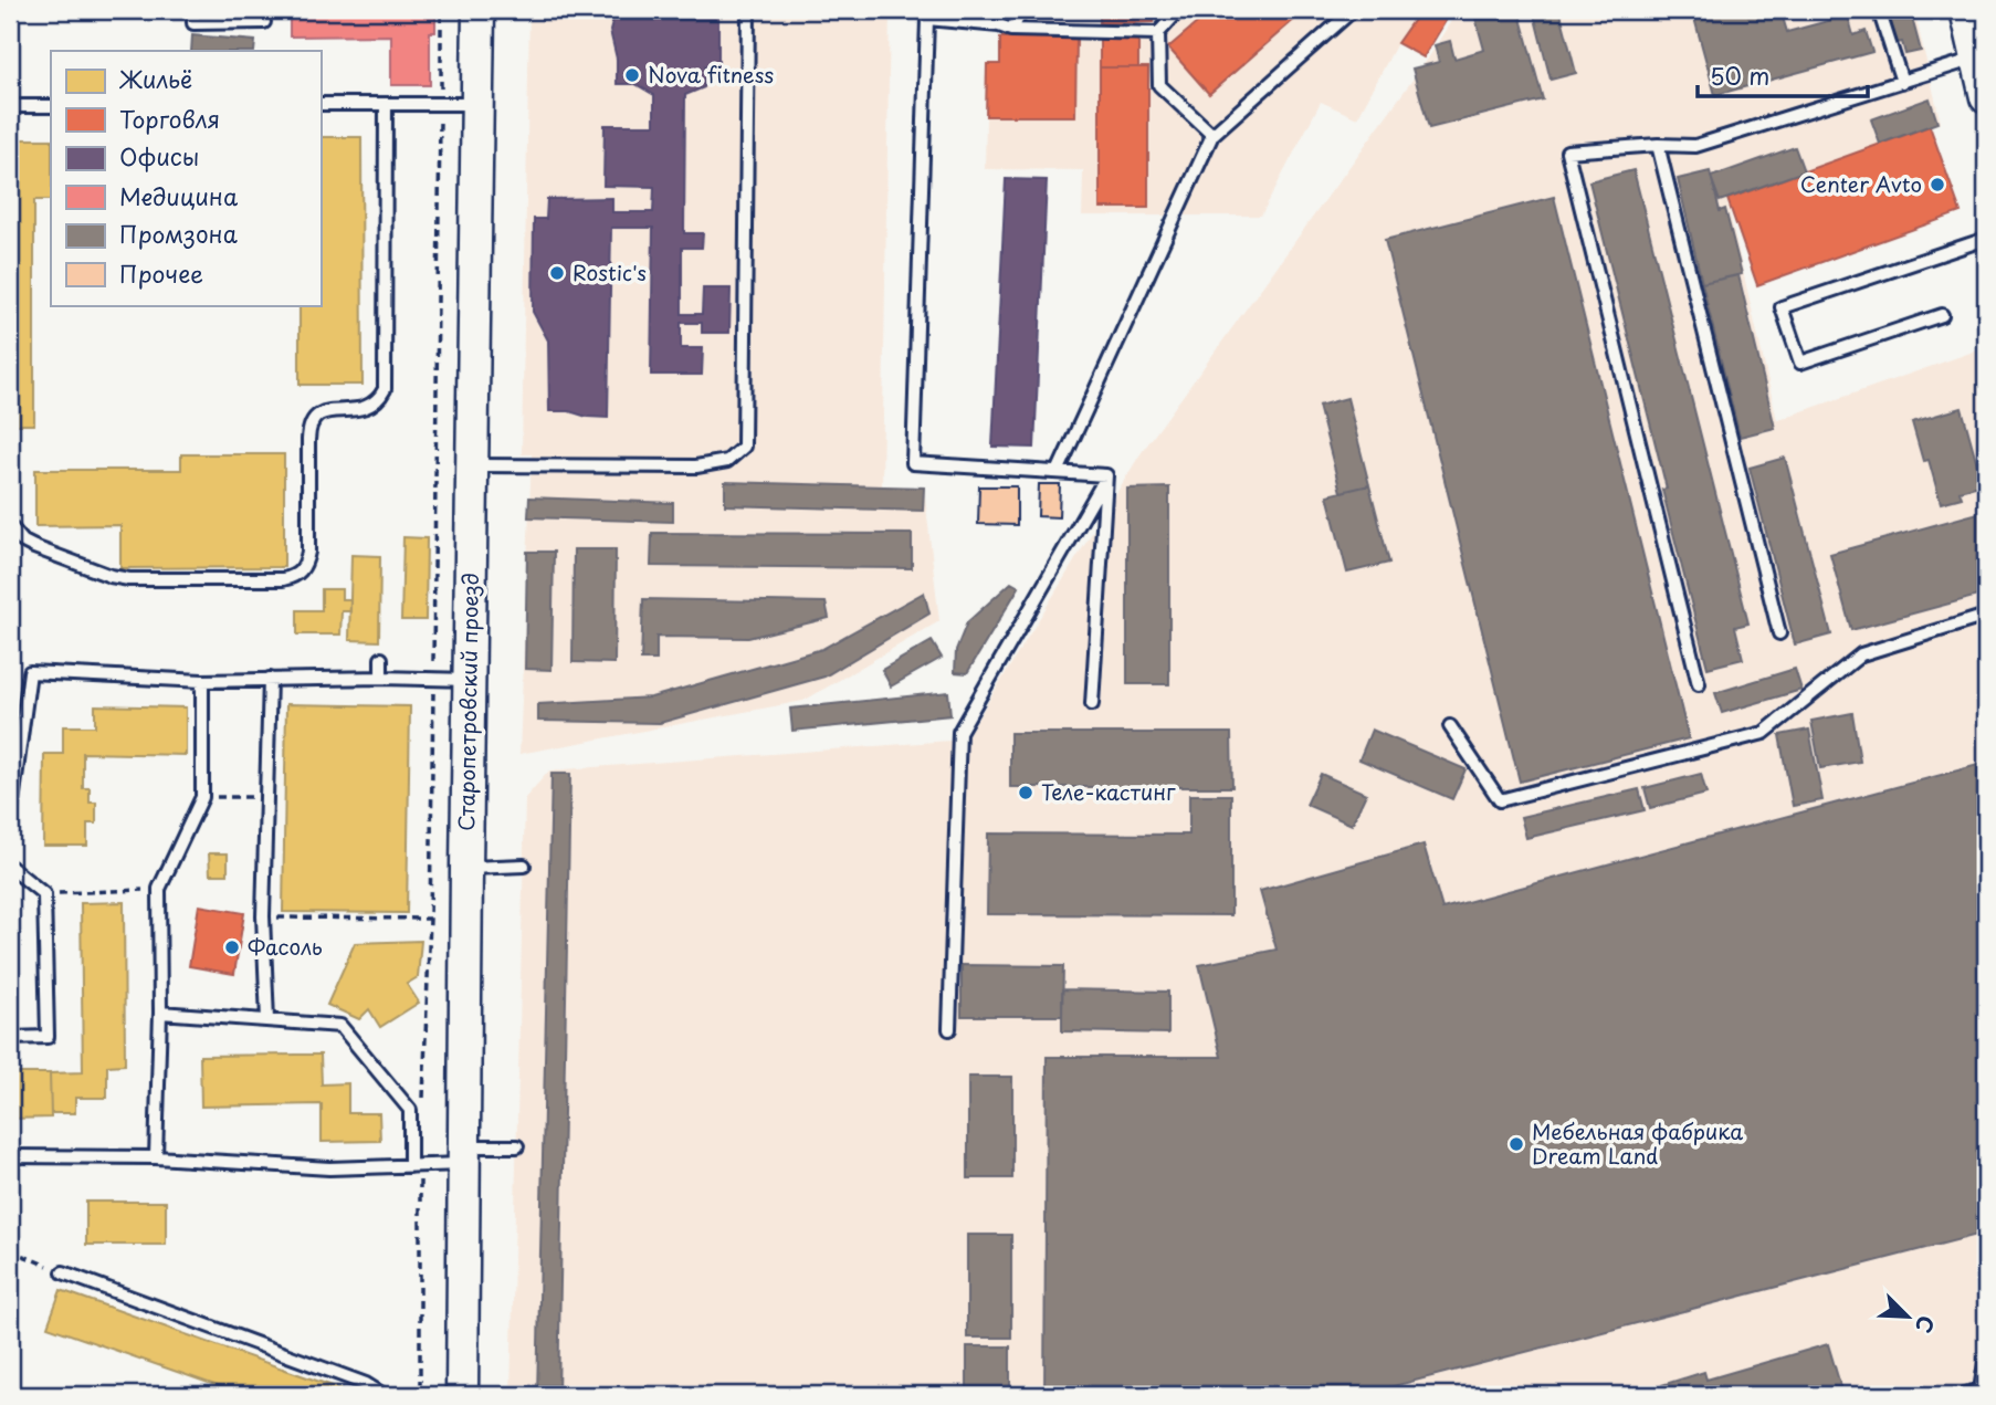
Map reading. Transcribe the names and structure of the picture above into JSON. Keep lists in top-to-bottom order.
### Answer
{
  "streets": {
    "street": ["Старопетровский проезд"]
  },
  "places": [
    "Nova fitness",
    "Center Avto",
    "Rostic's",
    "Теле-кастинг",
    "Фасоль",
    "Мебельная фабрика Dream Land"
  ],
  "legend": [
    "Жильё",
    "Торговля",
    "Офисы",
    "Медицина",
    "Промзона",
    "Прочее"
  ],
  "scale_bar": "50 m",
  "north": "bottom right"
}
